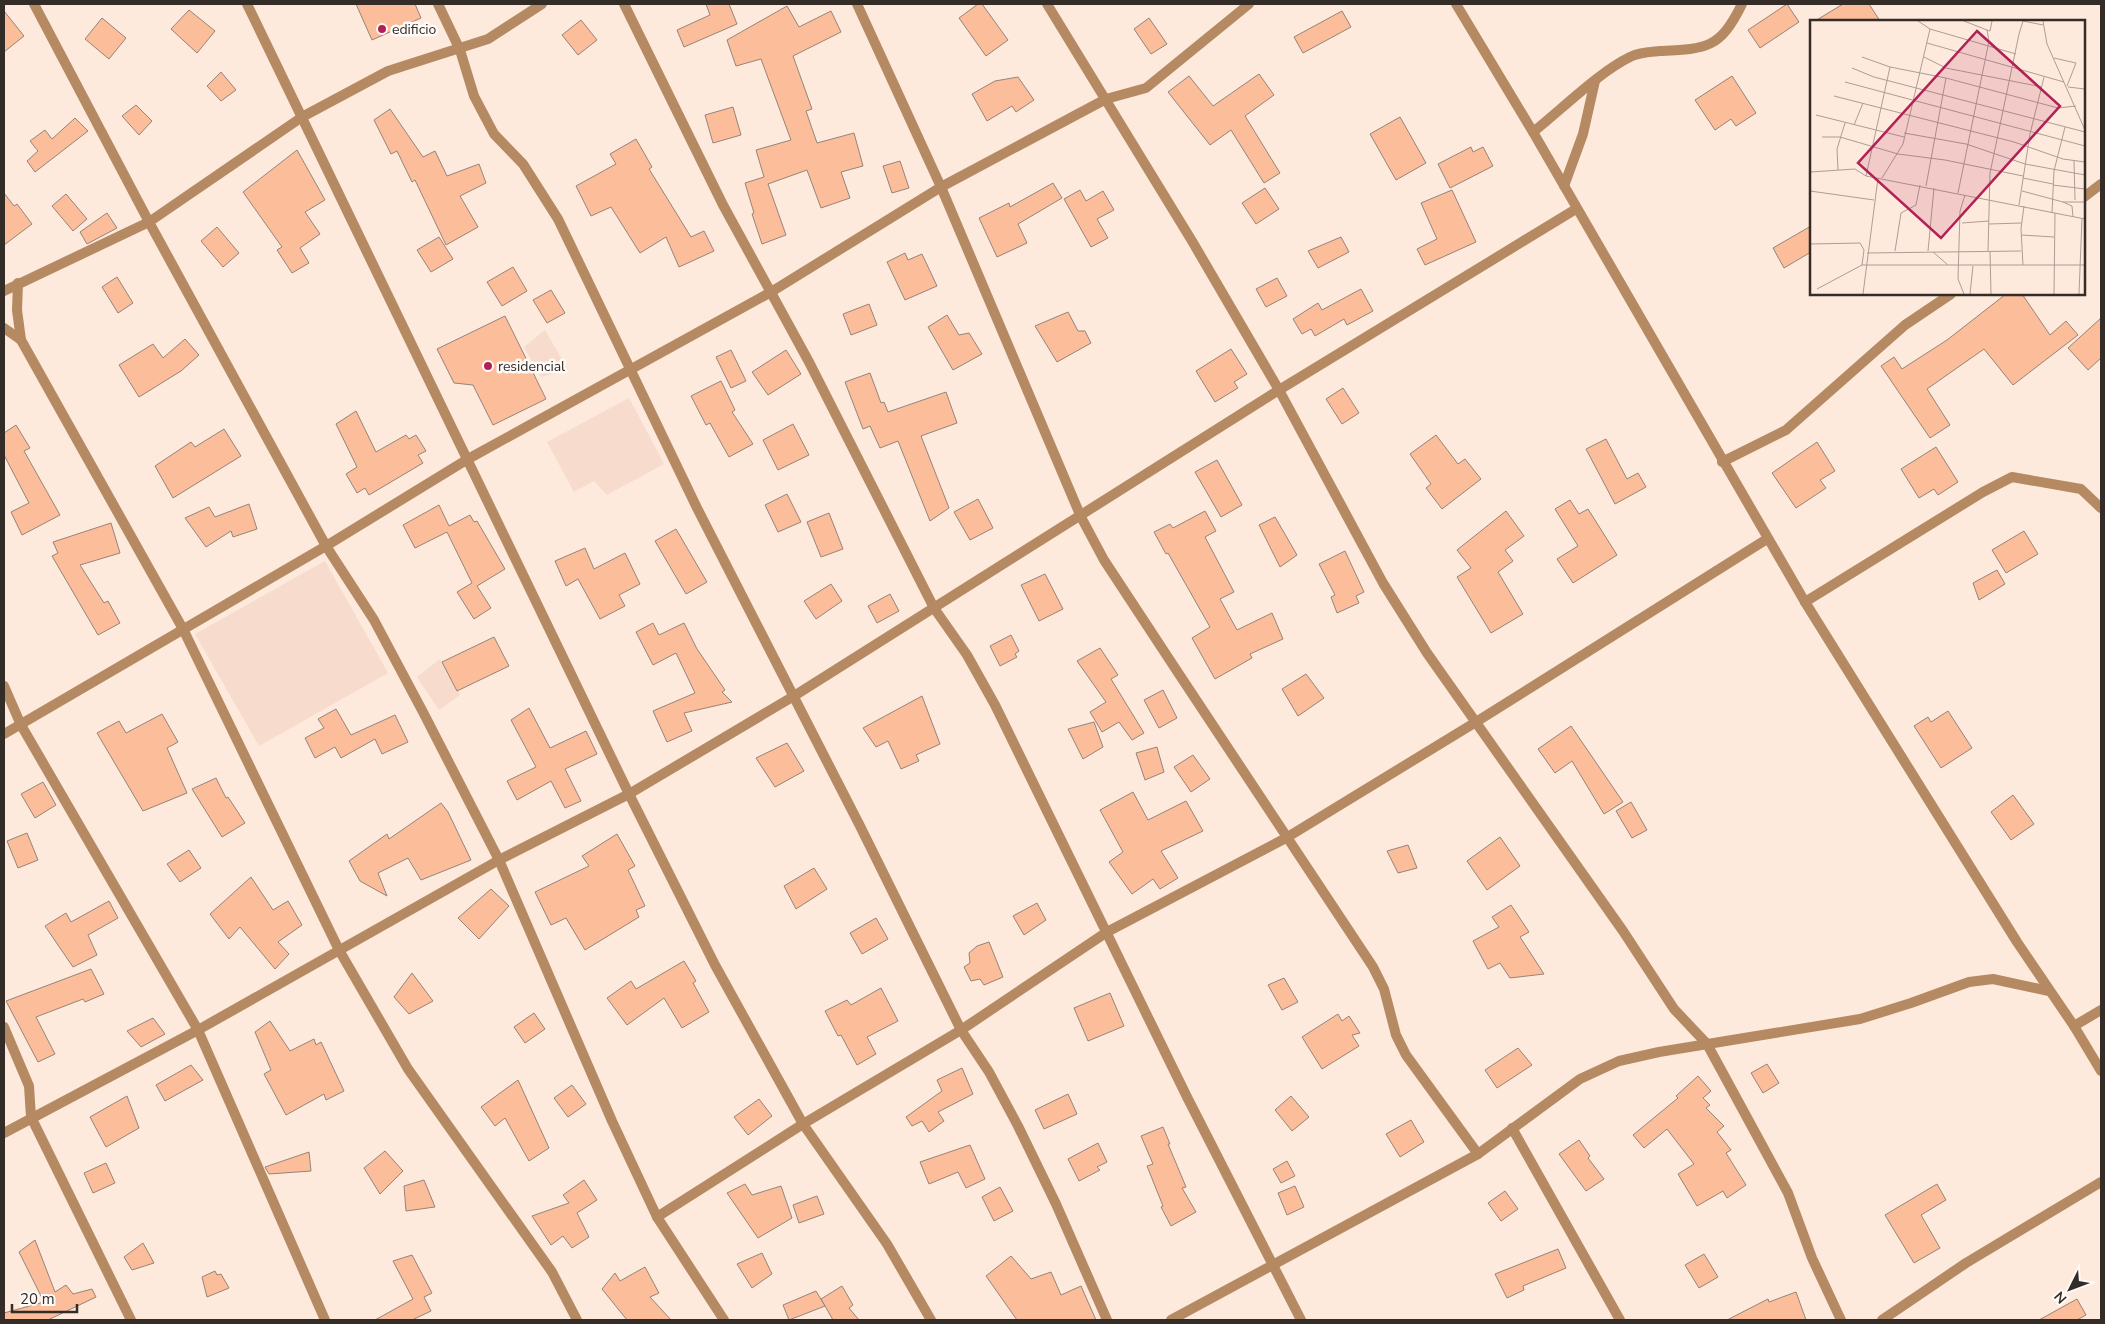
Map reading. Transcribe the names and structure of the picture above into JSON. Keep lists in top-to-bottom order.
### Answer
{
  "places": ["edificio", "residencial"],
  "scale_bar": "20 m",
  "north": "bottom left"
}
